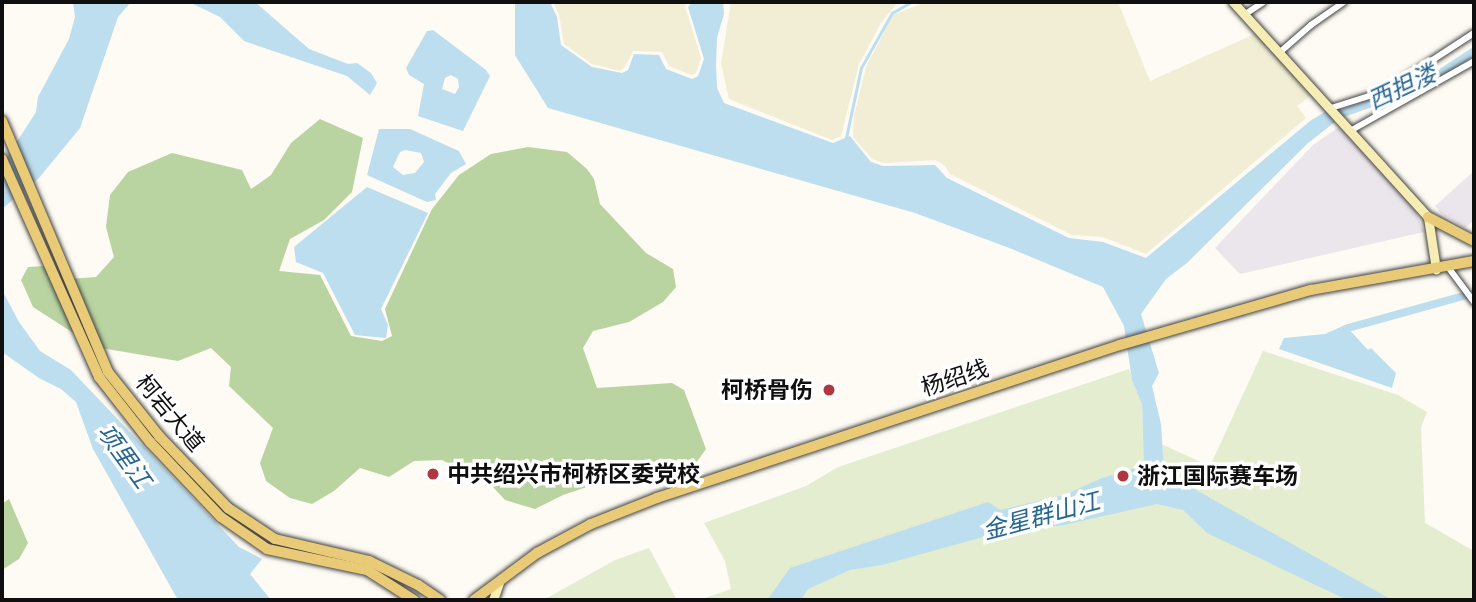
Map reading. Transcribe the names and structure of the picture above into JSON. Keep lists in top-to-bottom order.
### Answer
{
  "streets": {
    "main road": ["杨绍线", "柯岩大道"]
  },
  "water": ["西担溇", "项里江", "金星群山江"],
  "places": ["柯桥骨伤", "中共绍兴市柯桥区委党校", "浙江国际赛车场"]
}
